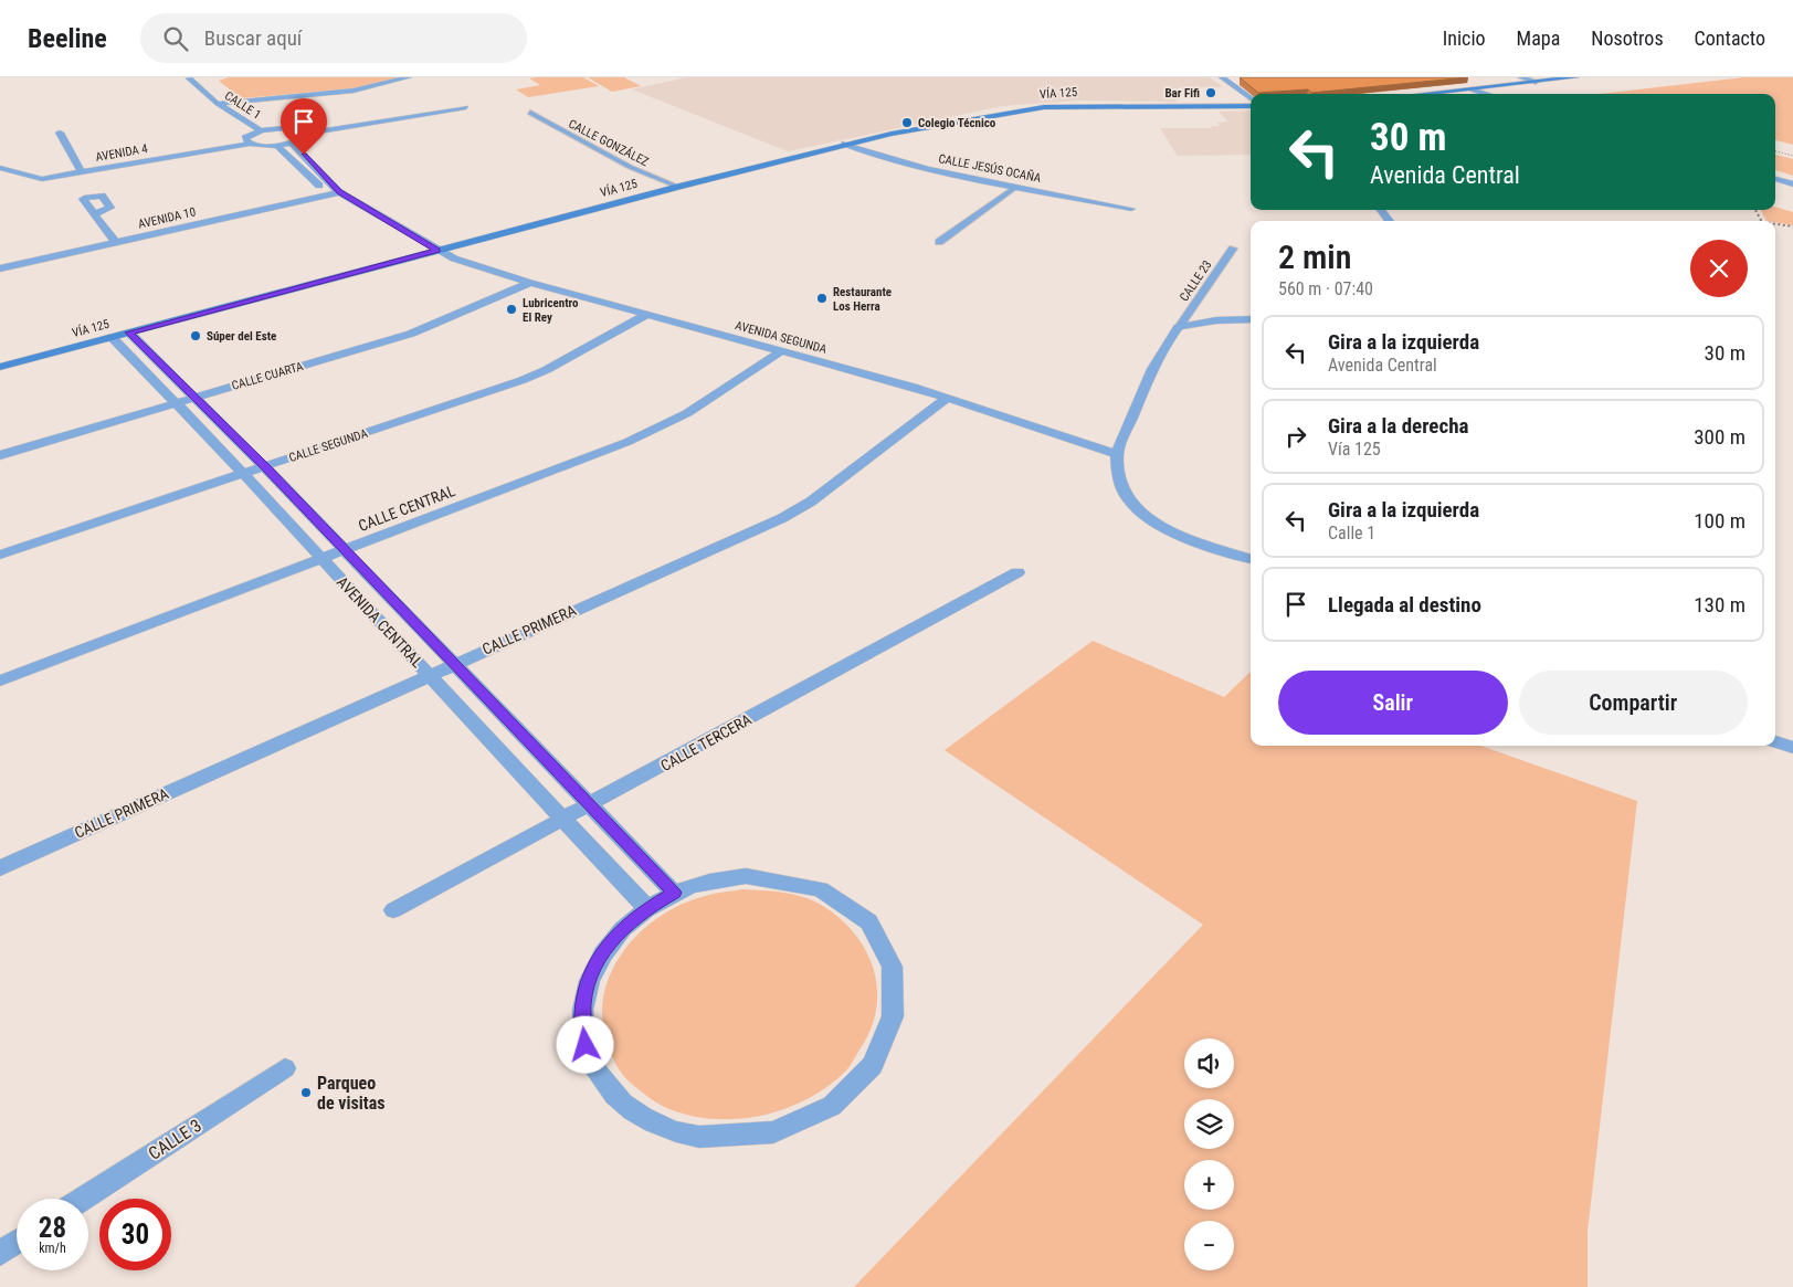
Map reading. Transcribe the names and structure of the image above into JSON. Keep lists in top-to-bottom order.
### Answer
{
  "streets": {
    "main road": ["VÍA 125"],
    "street": [
      "CALLE 1",
      "AVENIDA 4",
      "CALLE JESÚS OCAÑA",
      "AVENIDA 10",
      "AVENIDA SEGUNDA",
      "CALLE CUARTA",
      "CALLE SEGUNDA",
      "CALLE CENTRAL",
      "AVENIDA CENTRAL",
      "CALLE PRIMERA",
      "CALLE TERCERA",
      "CALLE 3"
    ],
    "lane": ["CALLE GONZÁLEZ", "CALLE 23"]
  },
  "crossings": [
    ["VÍA 125", "CALLE GONZÁLEZ"],
    ["VÍA 125", "CALLE JESÚS OCAÑA"],
    ["VÍA 125", "AVENIDA SEGUNDA"],
    ["VÍA 125", "AVENIDA CENTRAL"],
    ["AVENIDA SEGUNDA", "CALLE CUARTA"],
    ["AVENIDA SEGUNDA", "CALLE SEGUNDA"],
    ["AVENIDA SEGUNDA", "CALLE CENTRAL"],
    ["AVENIDA SEGUNDA", "CALLE PRIMERA"],
    ["CALLE CUARTA", "AVENIDA CENTRAL"],
    ["CALLE SEGUNDA", "AVENIDA CENTRAL"],
    ["CALLE CENTRAL", "AVENIDA CENTRAL"],
    ["AVENIDA CENTRAL", "CALLE PRIMERA"],
    ["AVENIDA CENTRAL", "CALLE TERCERA"]
  ],
  "places": [
    "Bar Fifi",
    "Colegio Técnico",
    "Restaurante Los Herra",
    "Lubricentro El Rey",
    "Súper del Este",
    "Parqueo de visitas"
  ],
  "page": {
    "header": "Beeline",
    "search": "Buscar aquí",
    "nav": [
      "Inicio",
      "Mapa",
      "Nosotros",
      "Contacto"
    ],
    "turn": ["30 m", "Avenida Central"],
    "heading": ["2 min", "560 m · 07:40"],
    "list": [
      {
        "name": "Gira a la izquierda",
        "note": "Avenida Central",
        "value": "30 m"
      },
      {
        "name": "Gira a la derecha",
        "note": "Vía 125",
        "value": "300 m"
      },
      {
        "name": "Gira a la izquierda",
        "note": "Calle 1",
        "value": "100 m"
      },
      {
        "name": "Llegada al destino",
        "value": "130 m"
      }
    ],
    "buttons": ["Salir", "Compartir"],
    "map_buttons": ["+", "−"],
    "speed": "28 km/h",
    "limit": "30"
  }
}
